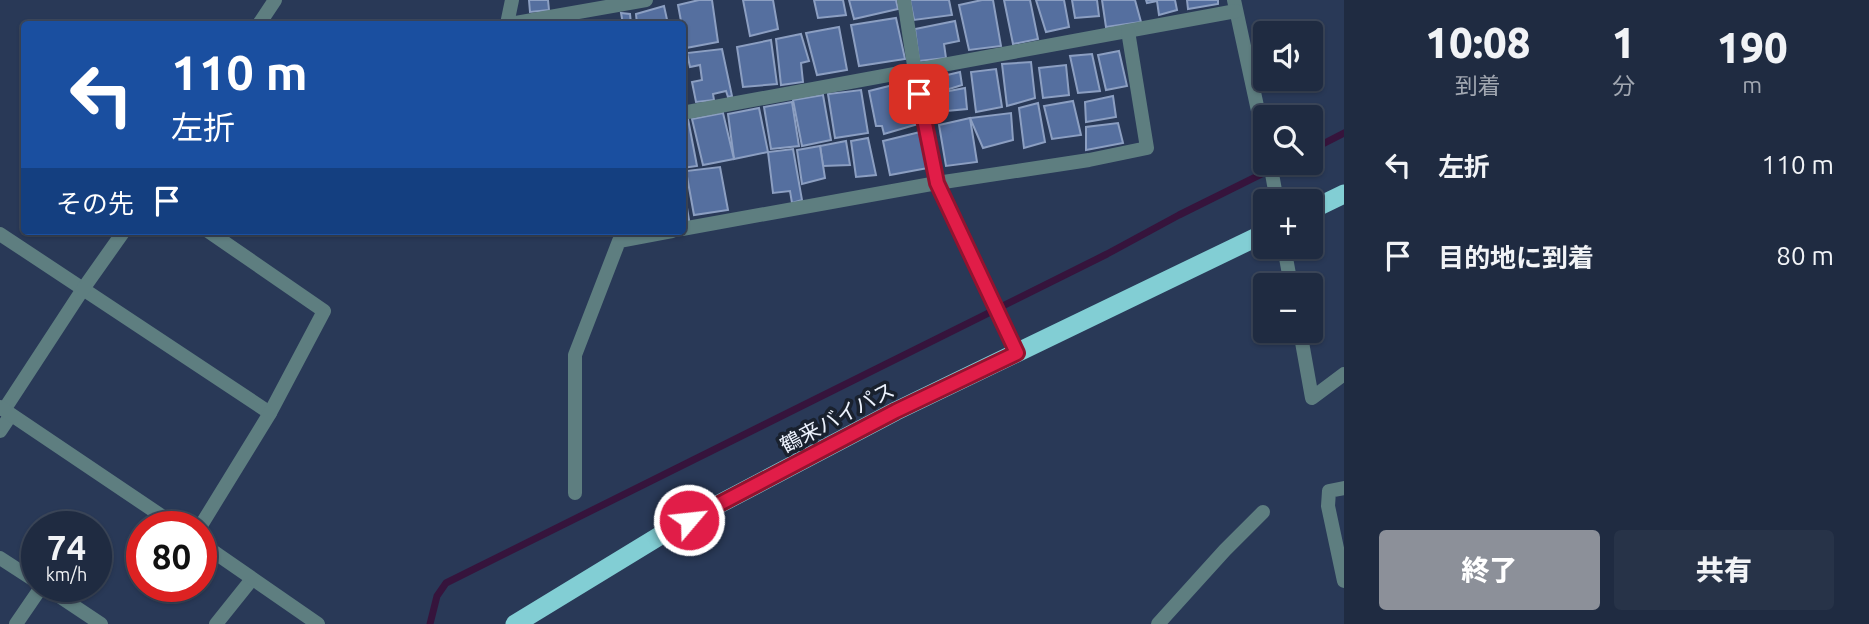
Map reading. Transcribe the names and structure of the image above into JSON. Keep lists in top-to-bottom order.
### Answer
{
  "streets": {
    "highway": ["鶴来バイパス"]
  },
  "page": {
    "eta": [
      "10:08",
      "到着",
      "1",
      "分",
      "190",
      "m"
    ],
    "map_buttons": ["+", "−"],
    "turn": ["110 m", "左折"],
    "list": [
      {
        "name": "左折",
        "value": "110 m"
      },
      {
        "name": "目的地に到着",
        "value": "80 m"
      }
    ],
    "then": "その先",
    "speed": "74 km/h",
    "limit": "80",
    "buttons": ["終了", "共有"]
  }
}
